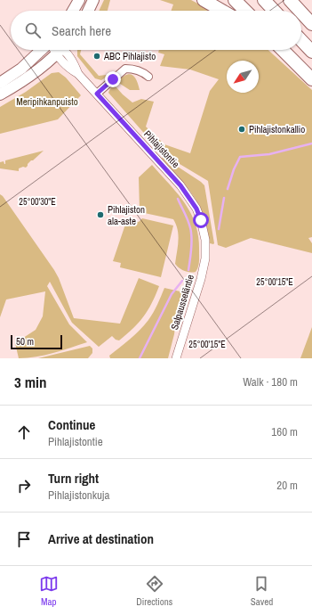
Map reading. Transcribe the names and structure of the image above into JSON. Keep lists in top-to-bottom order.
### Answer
{
  "streets": {
    "street": ["Pihlajistontie", "Salpausseläntie"]
  },
  "crossings": [
    ["Pihlajistontie", "Salpausseläntie"]
  ],
  "parks": ["Meripihkanpuisto"],
  "places": ["ABC Pihlajisto", "Pihlajistonkallio", "Pihlajiston ala-aste"],
  "scale_bar": "50 m",
  "north": "bottom left",
  "page": {
    "search": "Search here",
    "scale": "50 m",
    "heading": ["3 min", "Walk · 180 m"],
    "list": [
      ["Continue", "Pihlajistontie", "160 m"],
      ["Turn right", "Pihlajistonkuja", "20 m"],
      "Arrive at destination"
    ],
    "nav": ["Map", "Directions", "Saved"]
  },
  "coordinates": ["25°00'30\"E", "25°00'15\"E"]
}
